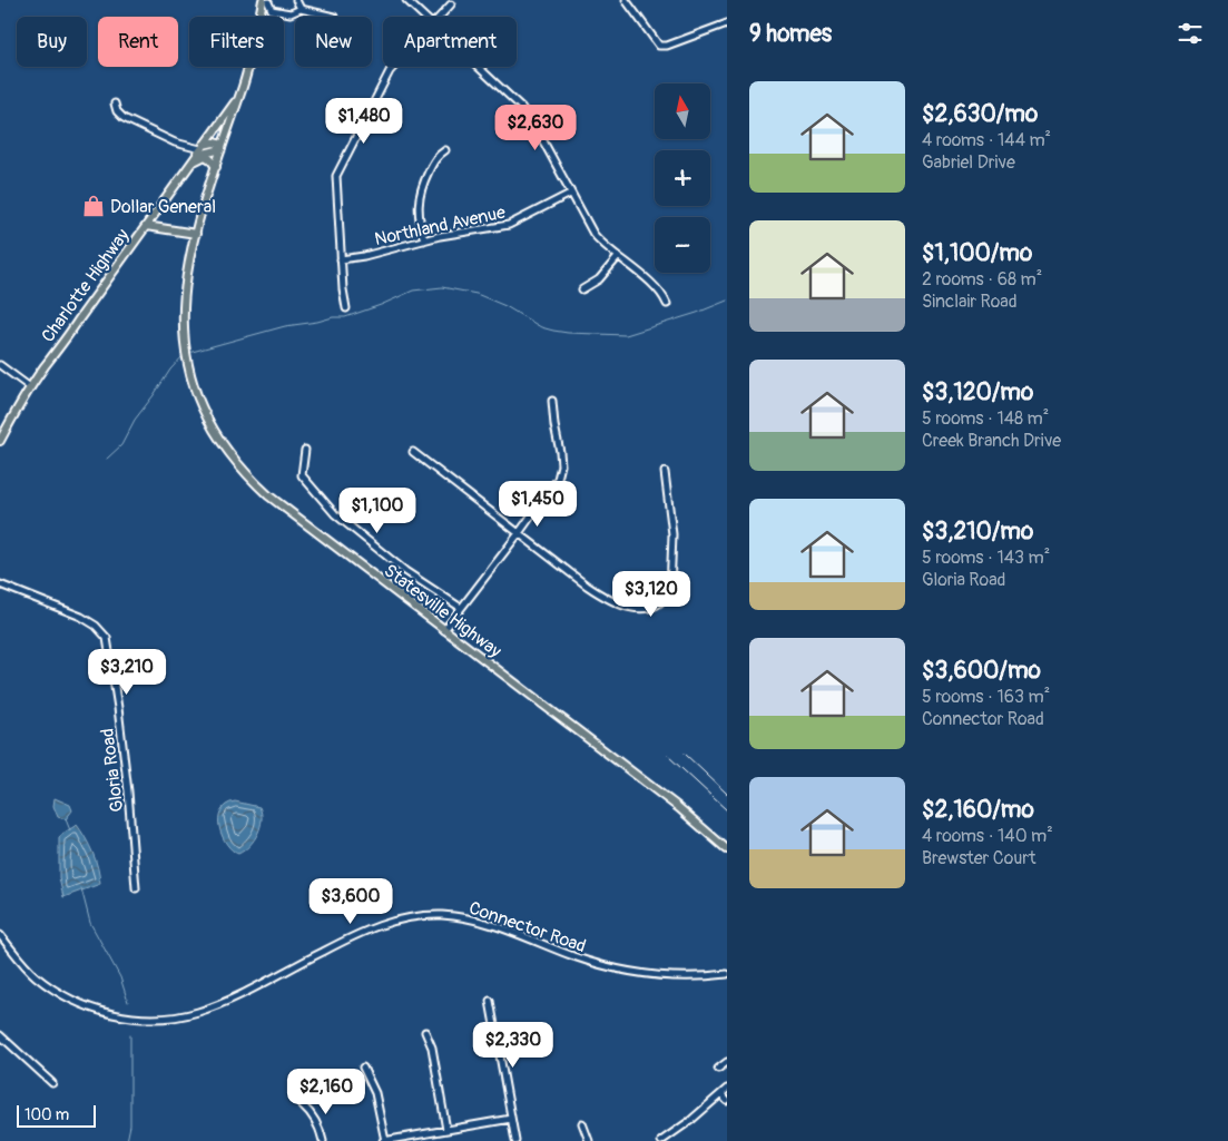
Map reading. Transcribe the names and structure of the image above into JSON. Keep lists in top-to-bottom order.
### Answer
{
  "streets": {
    "main road": ["Charlotte Highway", "Statesville Highway"],
    "street": ["Northland Avenue", "Gloria Road", "Connector Road"]
  },
  "crossings": [
    ["Charlotte Highway", "Statesville Highway"]
  ],
  "places": {
    "shop": ["Dollar General"]
  },
  "scale_bar": "100 m",
  "north": "top",
  "page": {
    "heading": "9 homes",
    "chip": [
      "Buy",
      "Rent",
      "Filters",
      "New",
      "Apartment"
    ],
    "list": [
      {
        "name": "$2,630/mo",
        "note": "4 rooms · 144 m² · Gabriel Drive"
      },
      {
        "name": "$1,100/mo",
        "note": "2 rooms · 68 m² · Sinclair Road"
      },
      {
        "name": "$3,120/mo",
        "note": "5 rooms · 148 m² · Creek Branch Drive"
      },
      {
        "name": "$3,210/mo",
        "note": "5 rooms · 143 m² · Gloria Road"
      },
      {
        "name": "$3,600/mo",
        "note": "5 rooms · 163 m² · Connector Road"
      },
      {
        "name": "$2,160/mo",
        "note": "4 rooms · 140 m² · Brewster Court"
      }
    ],
    "map_buttons": ["+", "−"],
    "price": [
      "$1,480",
      "$2,630",
      "$1,450",
      "$1,100",
      "$3,120",
      "$3,210",
      "$3,600",
      "$2,330",
      "$2,160"
    ],
    "scale": "100 m"
  }
}
